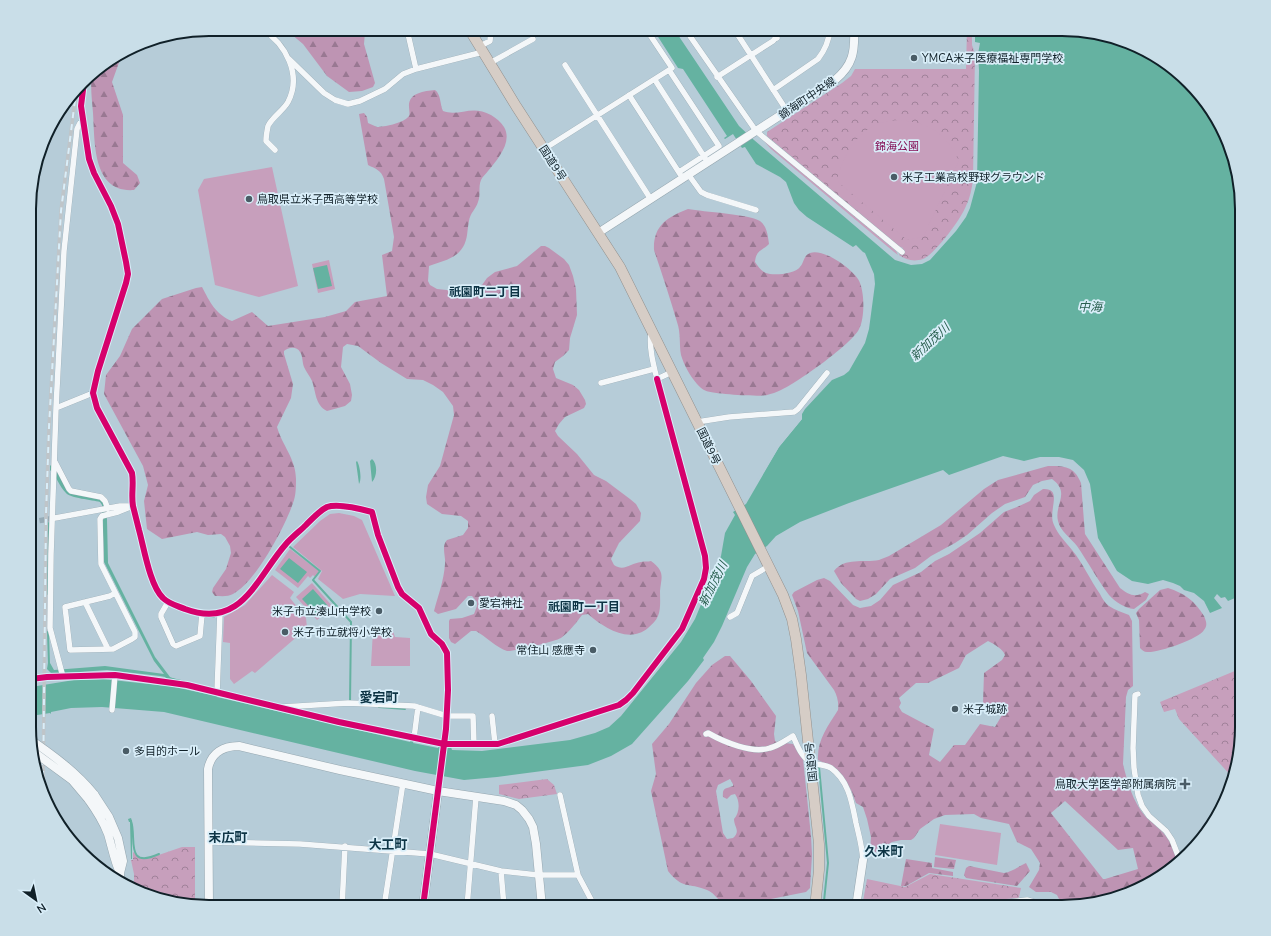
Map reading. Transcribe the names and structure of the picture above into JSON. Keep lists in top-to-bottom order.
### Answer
{
  "streets": {
    "highway": ["国道9号"],
    "street": ["錦海町中央線"]
  },
  "crossings": [
    ["錦海町中央線", "国道9号"]
  ],
  "districts": [
    "祇園町二丁目",
    "祇園町一丁目",
    "愛宕町",
    "末広町",
    "大工町",
    "久米町"
  ],
  "water": ["中海", "新加茂川"],
  "parks": ["錦海公園"],
  "places": {
    "other": [
      "YMCA米子医療福祉専門学校",
      "米子工業高校野球グラウンド",
      "鳥取県立米子西高等学校",
      "愛宕神社",
      "米子市立湊山中学校",
      "米子市立就将小学校",
      "常住山 感應寺",
      "米子城跡",
      "多目的ホール"
    ],
    "health": ["鳥取大学医学部附属病院"]
  },
  "north": "bottom right"
}
